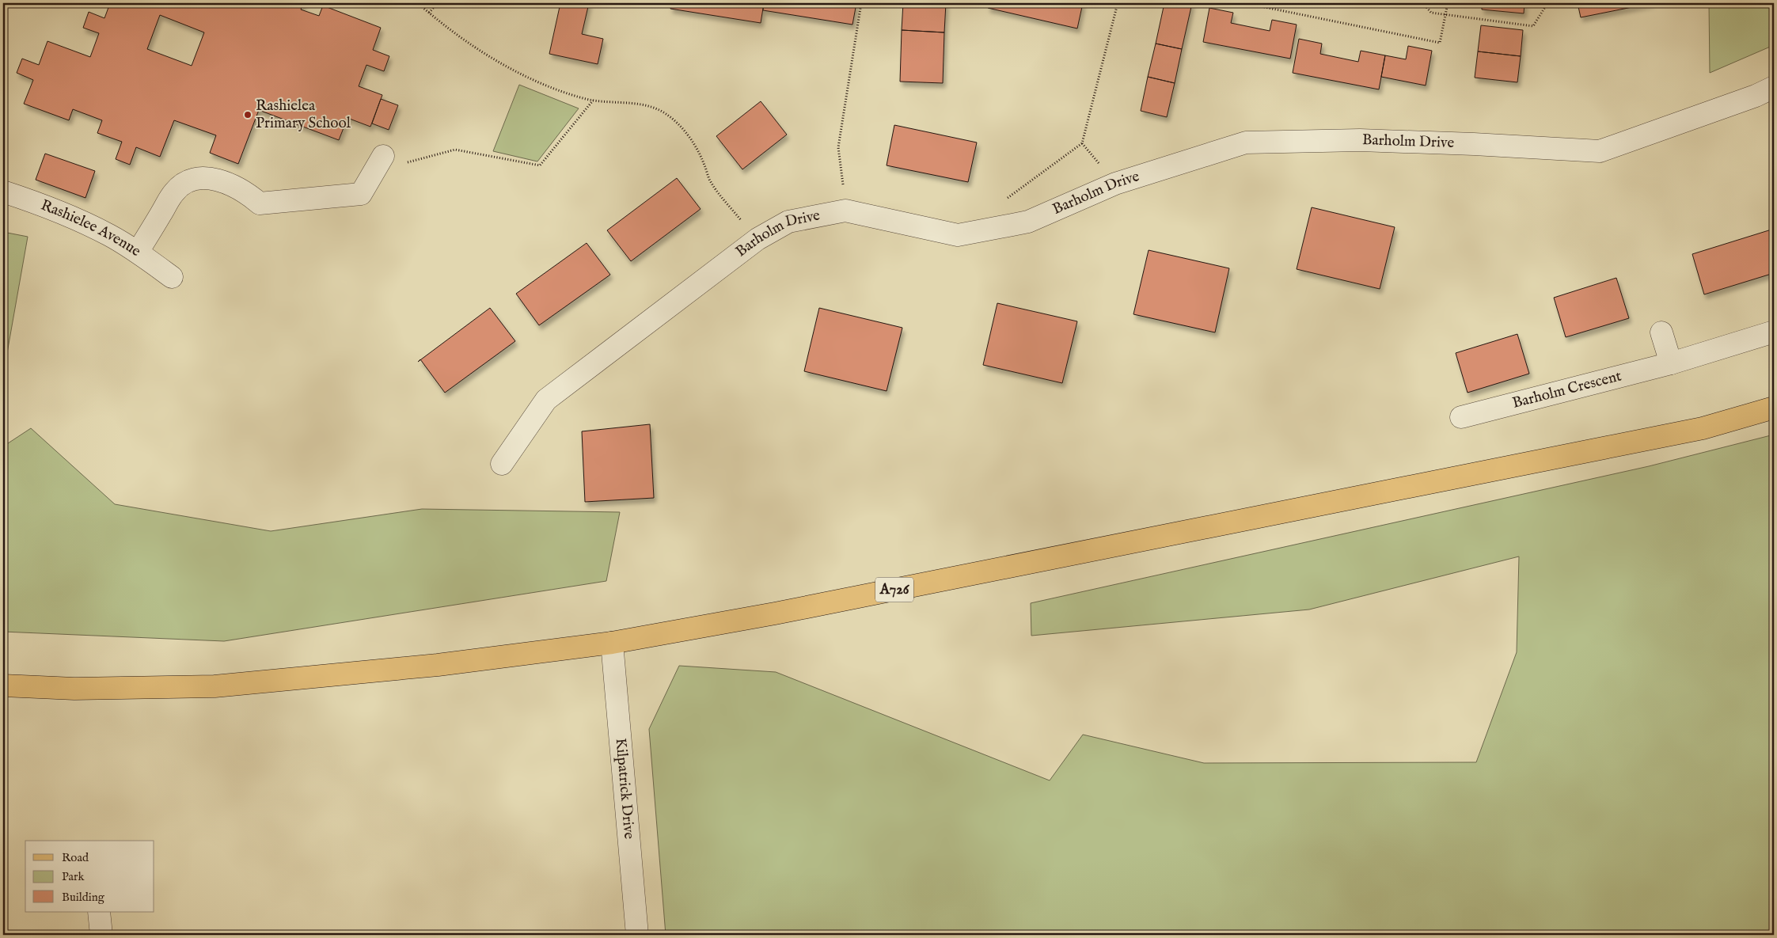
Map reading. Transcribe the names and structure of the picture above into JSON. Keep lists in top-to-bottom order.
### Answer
{
  "streets": {
    "main road": ["A726"],
    "street": [
      "Barholm Drive",
      "Rashielee Avenue",
      "Barholm Crescent",
      "Kilpatrick Drive"
    ]
  },
  "crossings": [
    ["A726", "Kilpatrick Drive"]
  ],
  "places": ["Rashielea Primary School"],
  "legend": ["Road", "Park", "Building"]
}
